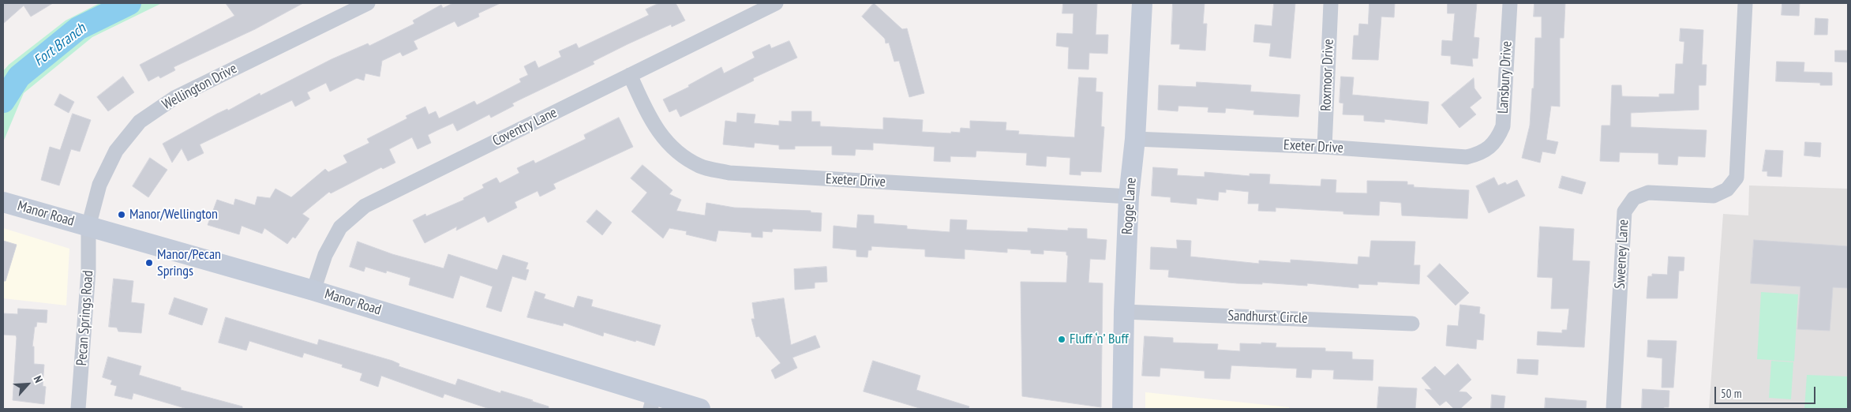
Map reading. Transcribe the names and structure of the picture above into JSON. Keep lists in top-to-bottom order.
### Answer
{
  "streets": {
    "main road": ["Rogge Lane", "Manor Road"],
    "street": [
      "Roxmoor Drive",
      "Lansbury Drive",
      "Wellington Drive",
      "Coventry Lane",
      "Exeter Drive",
      "Sweeney Lane",
      "Sandhurst Circle",
      "Pecan Springs Road"
    ]
  },
  "crossings": [
    ["Roxmoor Drive", "Exeter Drive"],
    ["Lansbury Drive", "Exeter Drive"],
    ["Wellington Drive", "Manor Road"],
    ["Wellington Drive", "Pecan Springs Road"],
    ["Coventry Lane", "Exeter Drive"],
    ["Coventry Lane", "Manor Road"],
    ["Exeter Drive", "Rogge Lane"],
    ["Rogge Lane", "Sandhurst Circle"],
    ["Manor Road", "Pecan Springs Road"]
  ],
  "water": ["Fort Branch"],
  "places": ["Manor/Wellington", "Manor/Pecan Springs", "Fluff ‘n’ Buff"],
  "scale_bar": "50 m",
  "north": "top right"
}
